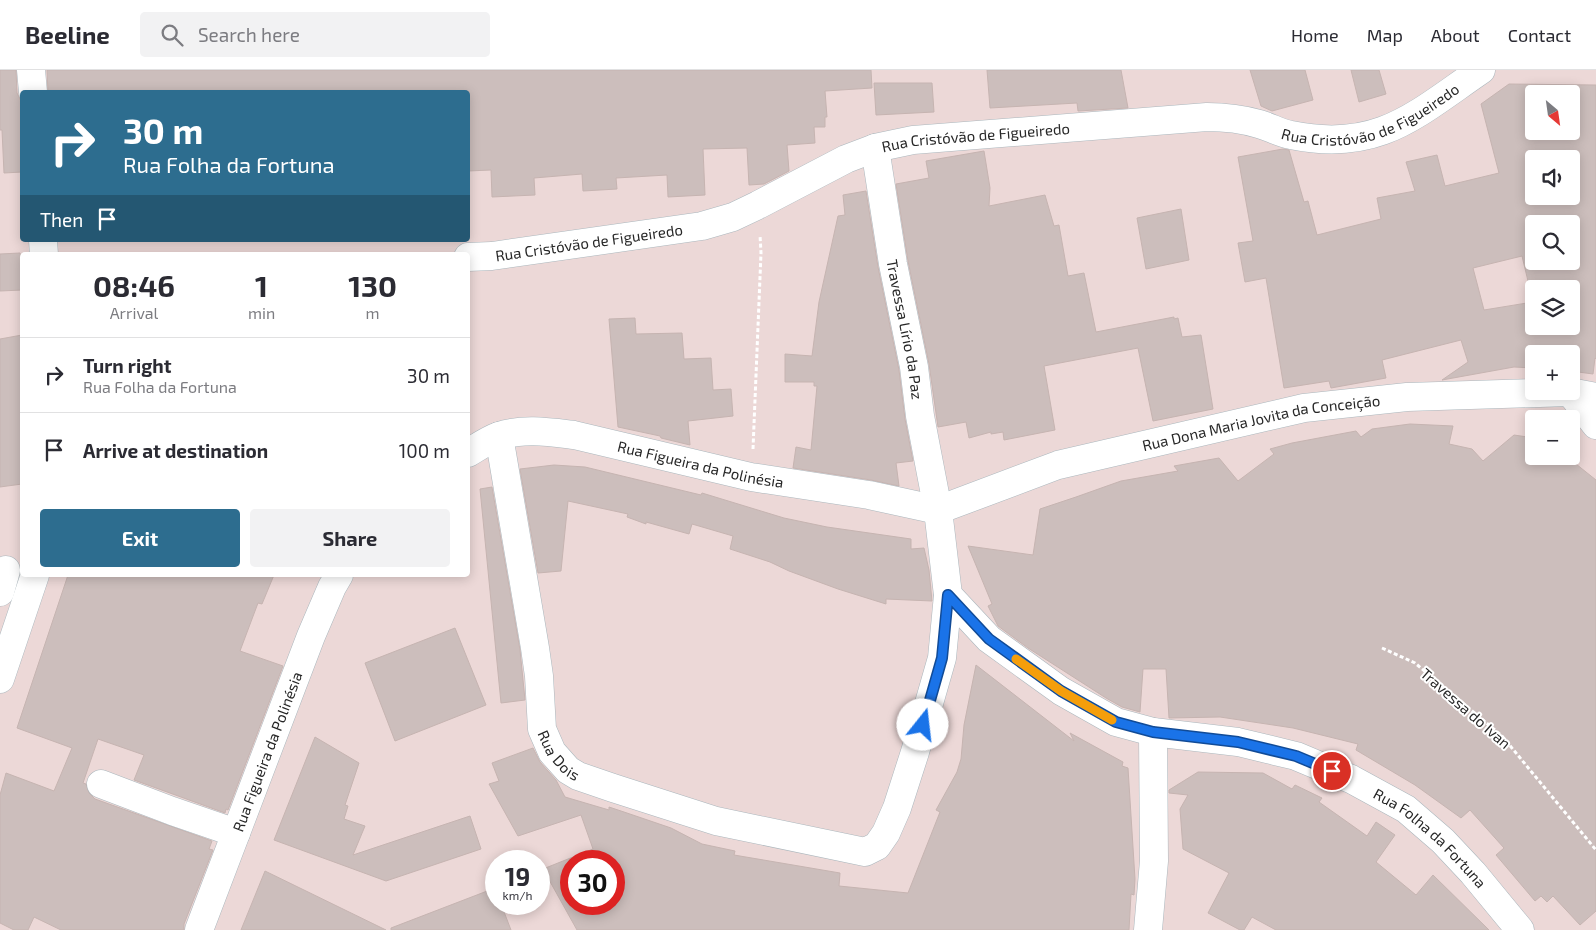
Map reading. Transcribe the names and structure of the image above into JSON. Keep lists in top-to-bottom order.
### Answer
{
  "streets": {
    "street": [
      "Rua Cristóvão de Figueiredo",
      "Travessa Lírio da Paz",
      "Rua Dona Maria Jovita da Conceição",
      "Rua Figueira da Polinésia",
      "Rua Dois",
      "Rua Folha da Fortuna"
    ],
    "path": ["Travessa do Ivan"]
  },
  "crossings": [
    ["Rua Cristóvão de Figueiredo", "Travessa Lírio da Paz"],
    ["Travessa Lírio da Paz", "Rua Dona Maria Jovita da Conceição"],
    ["Travessa Lírio da Paz", "Rua Figueira da Polinésia"],
    ["Rua Dona Maria Jovita da Conceição", "Rua Figueira da Polinésia"],
    ["Rua Figueira da Polinésia", "Rua Dois"],
    ["Rua Dois", "Rua Folha da Fortuna"]
  ],
  "north": "bottom right",
  "page": {
    "header": "Beeline",
    "search": "Search here",
    "nav": [
      "Home",
      "Map",
      "About",
      "Contact"
    ],
    "map_buttons": ["+", "−"],
    "turn": ["30 m", "Rua Folha da Fortuna"],
    "then": "Then",
    "eta": [
      "08:46",
      "Arrival",
      "1",
      "min",
      "130",
      "m"
    ],
    "list": [
      {
        "name": "Turn right",
        "note": "Rua Folha da Fortuna",
        "value": "30 m"
      },
      {
        "name": "Arrive at destination",
        "value": "100 m"
      }
    ],
    "buttons": ["Exit", "Share"],
    "speed": "19 km/h",
    "limit": "30"
  }
}
